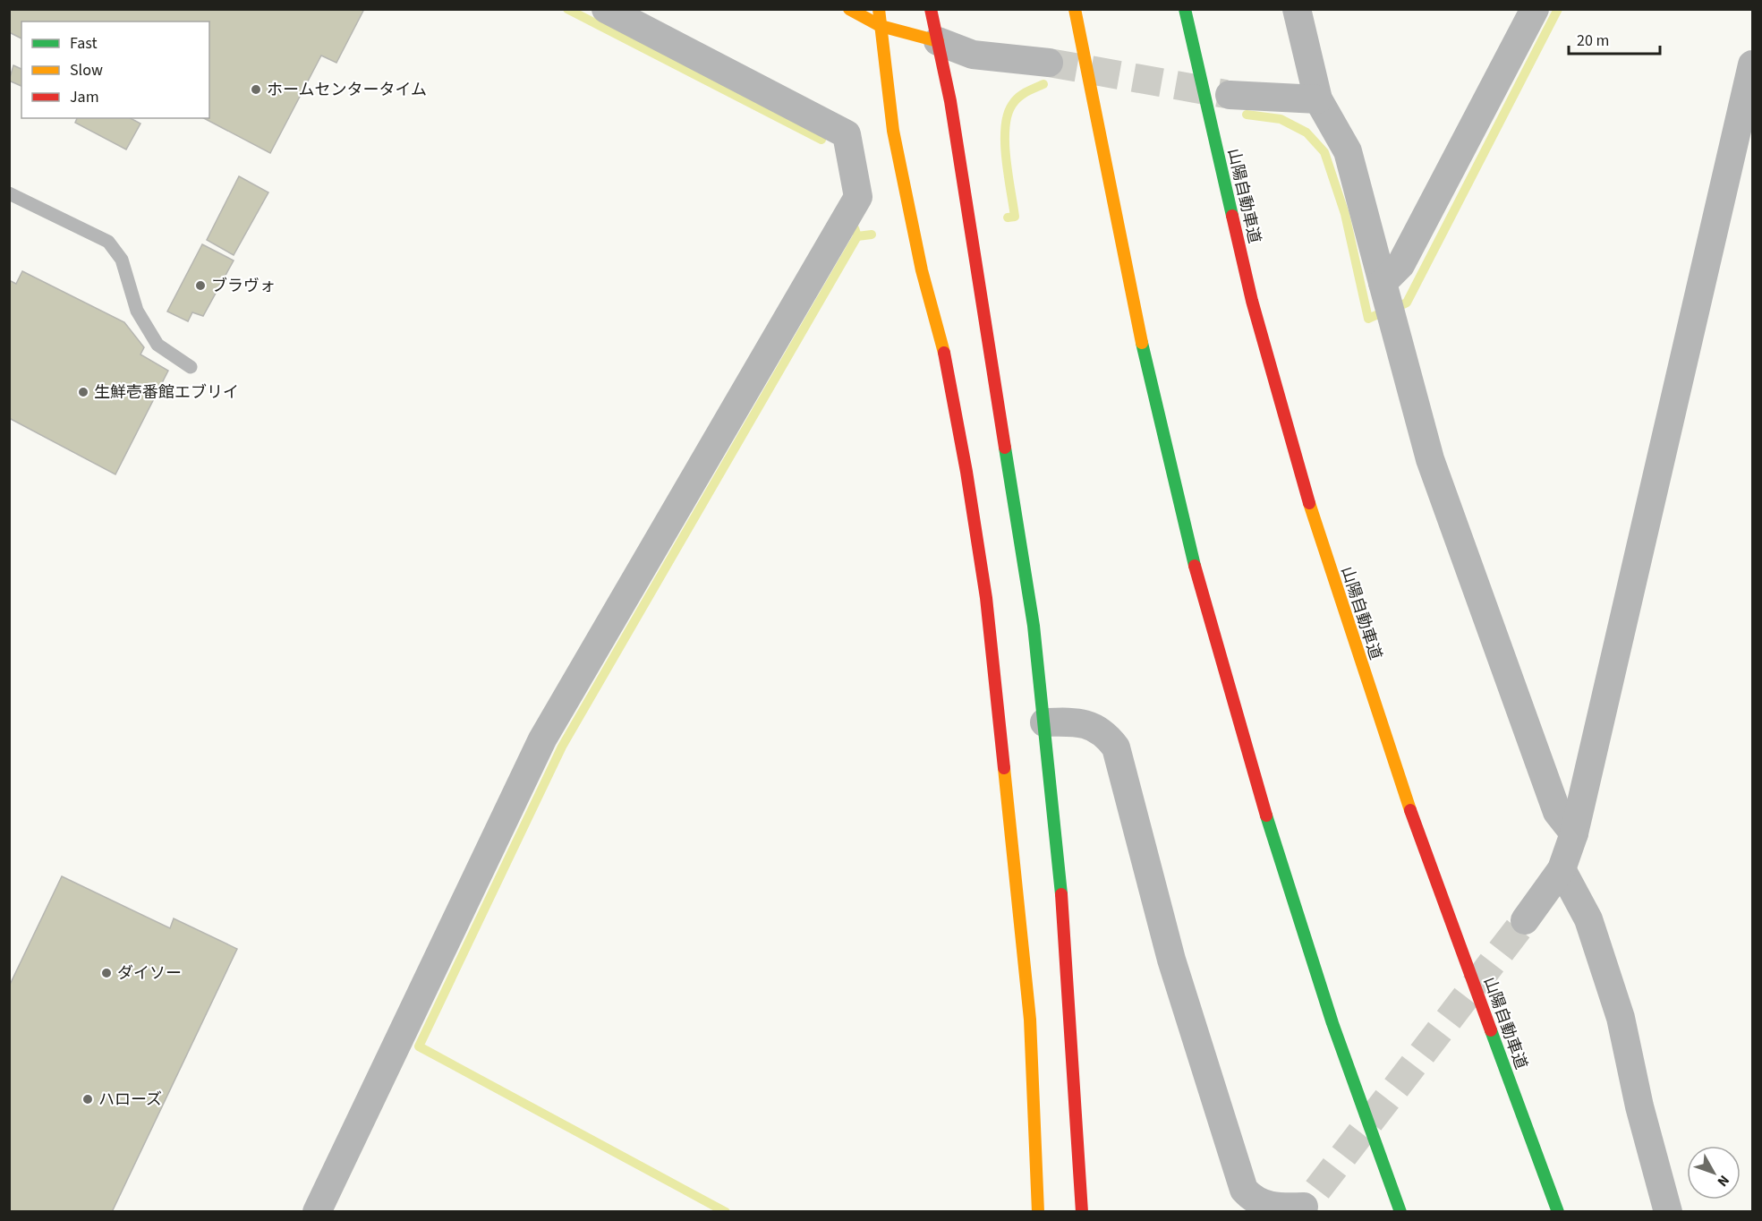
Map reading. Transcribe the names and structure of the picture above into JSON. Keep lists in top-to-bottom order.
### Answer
{
  "streets": {
    "main road": ["山陽自動車道"]
  },
  "places": [
    "ホームセンタータイム",
    "ブラヴォ",
    "生鮮壱番館エブリイ",
    "ダイソー",
    "ハローズ"
  ],
  "legend": ["Fast", "Slow", "Jam"],
  "scale_bar": "20 m",
  "north": "bottom right"
}
